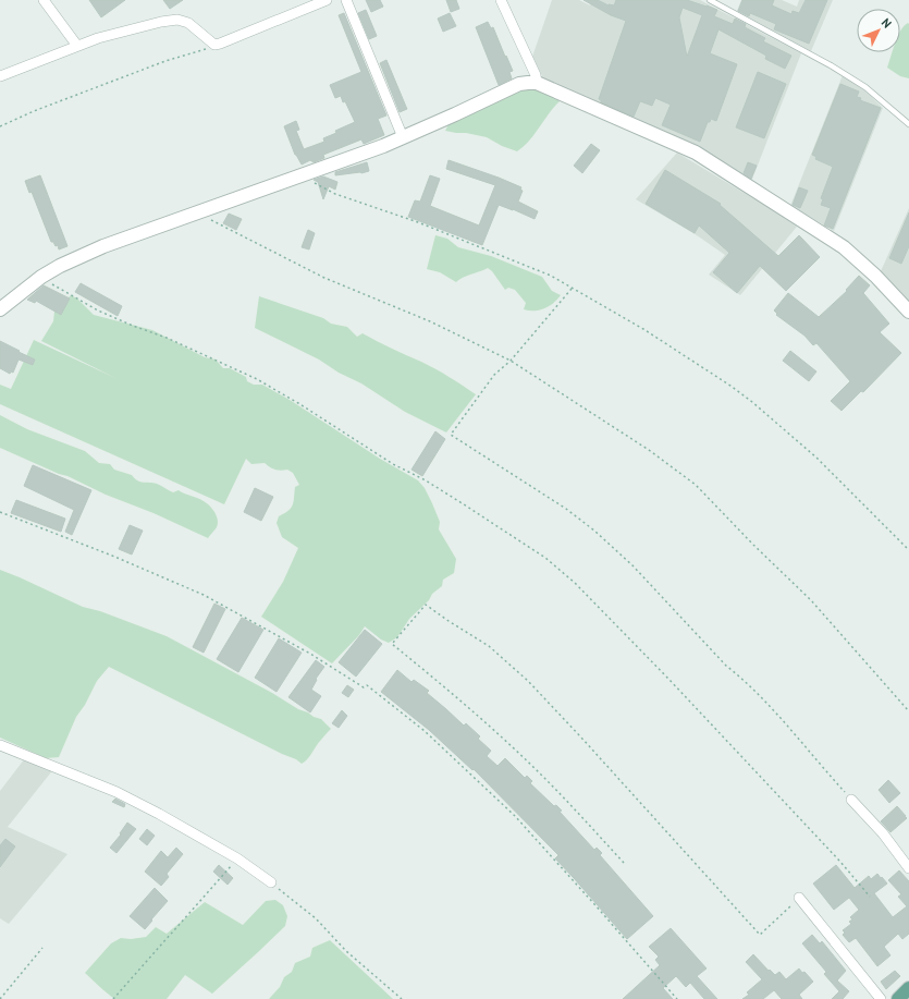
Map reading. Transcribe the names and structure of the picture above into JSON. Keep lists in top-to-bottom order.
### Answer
{
  "north": "top right"
}
